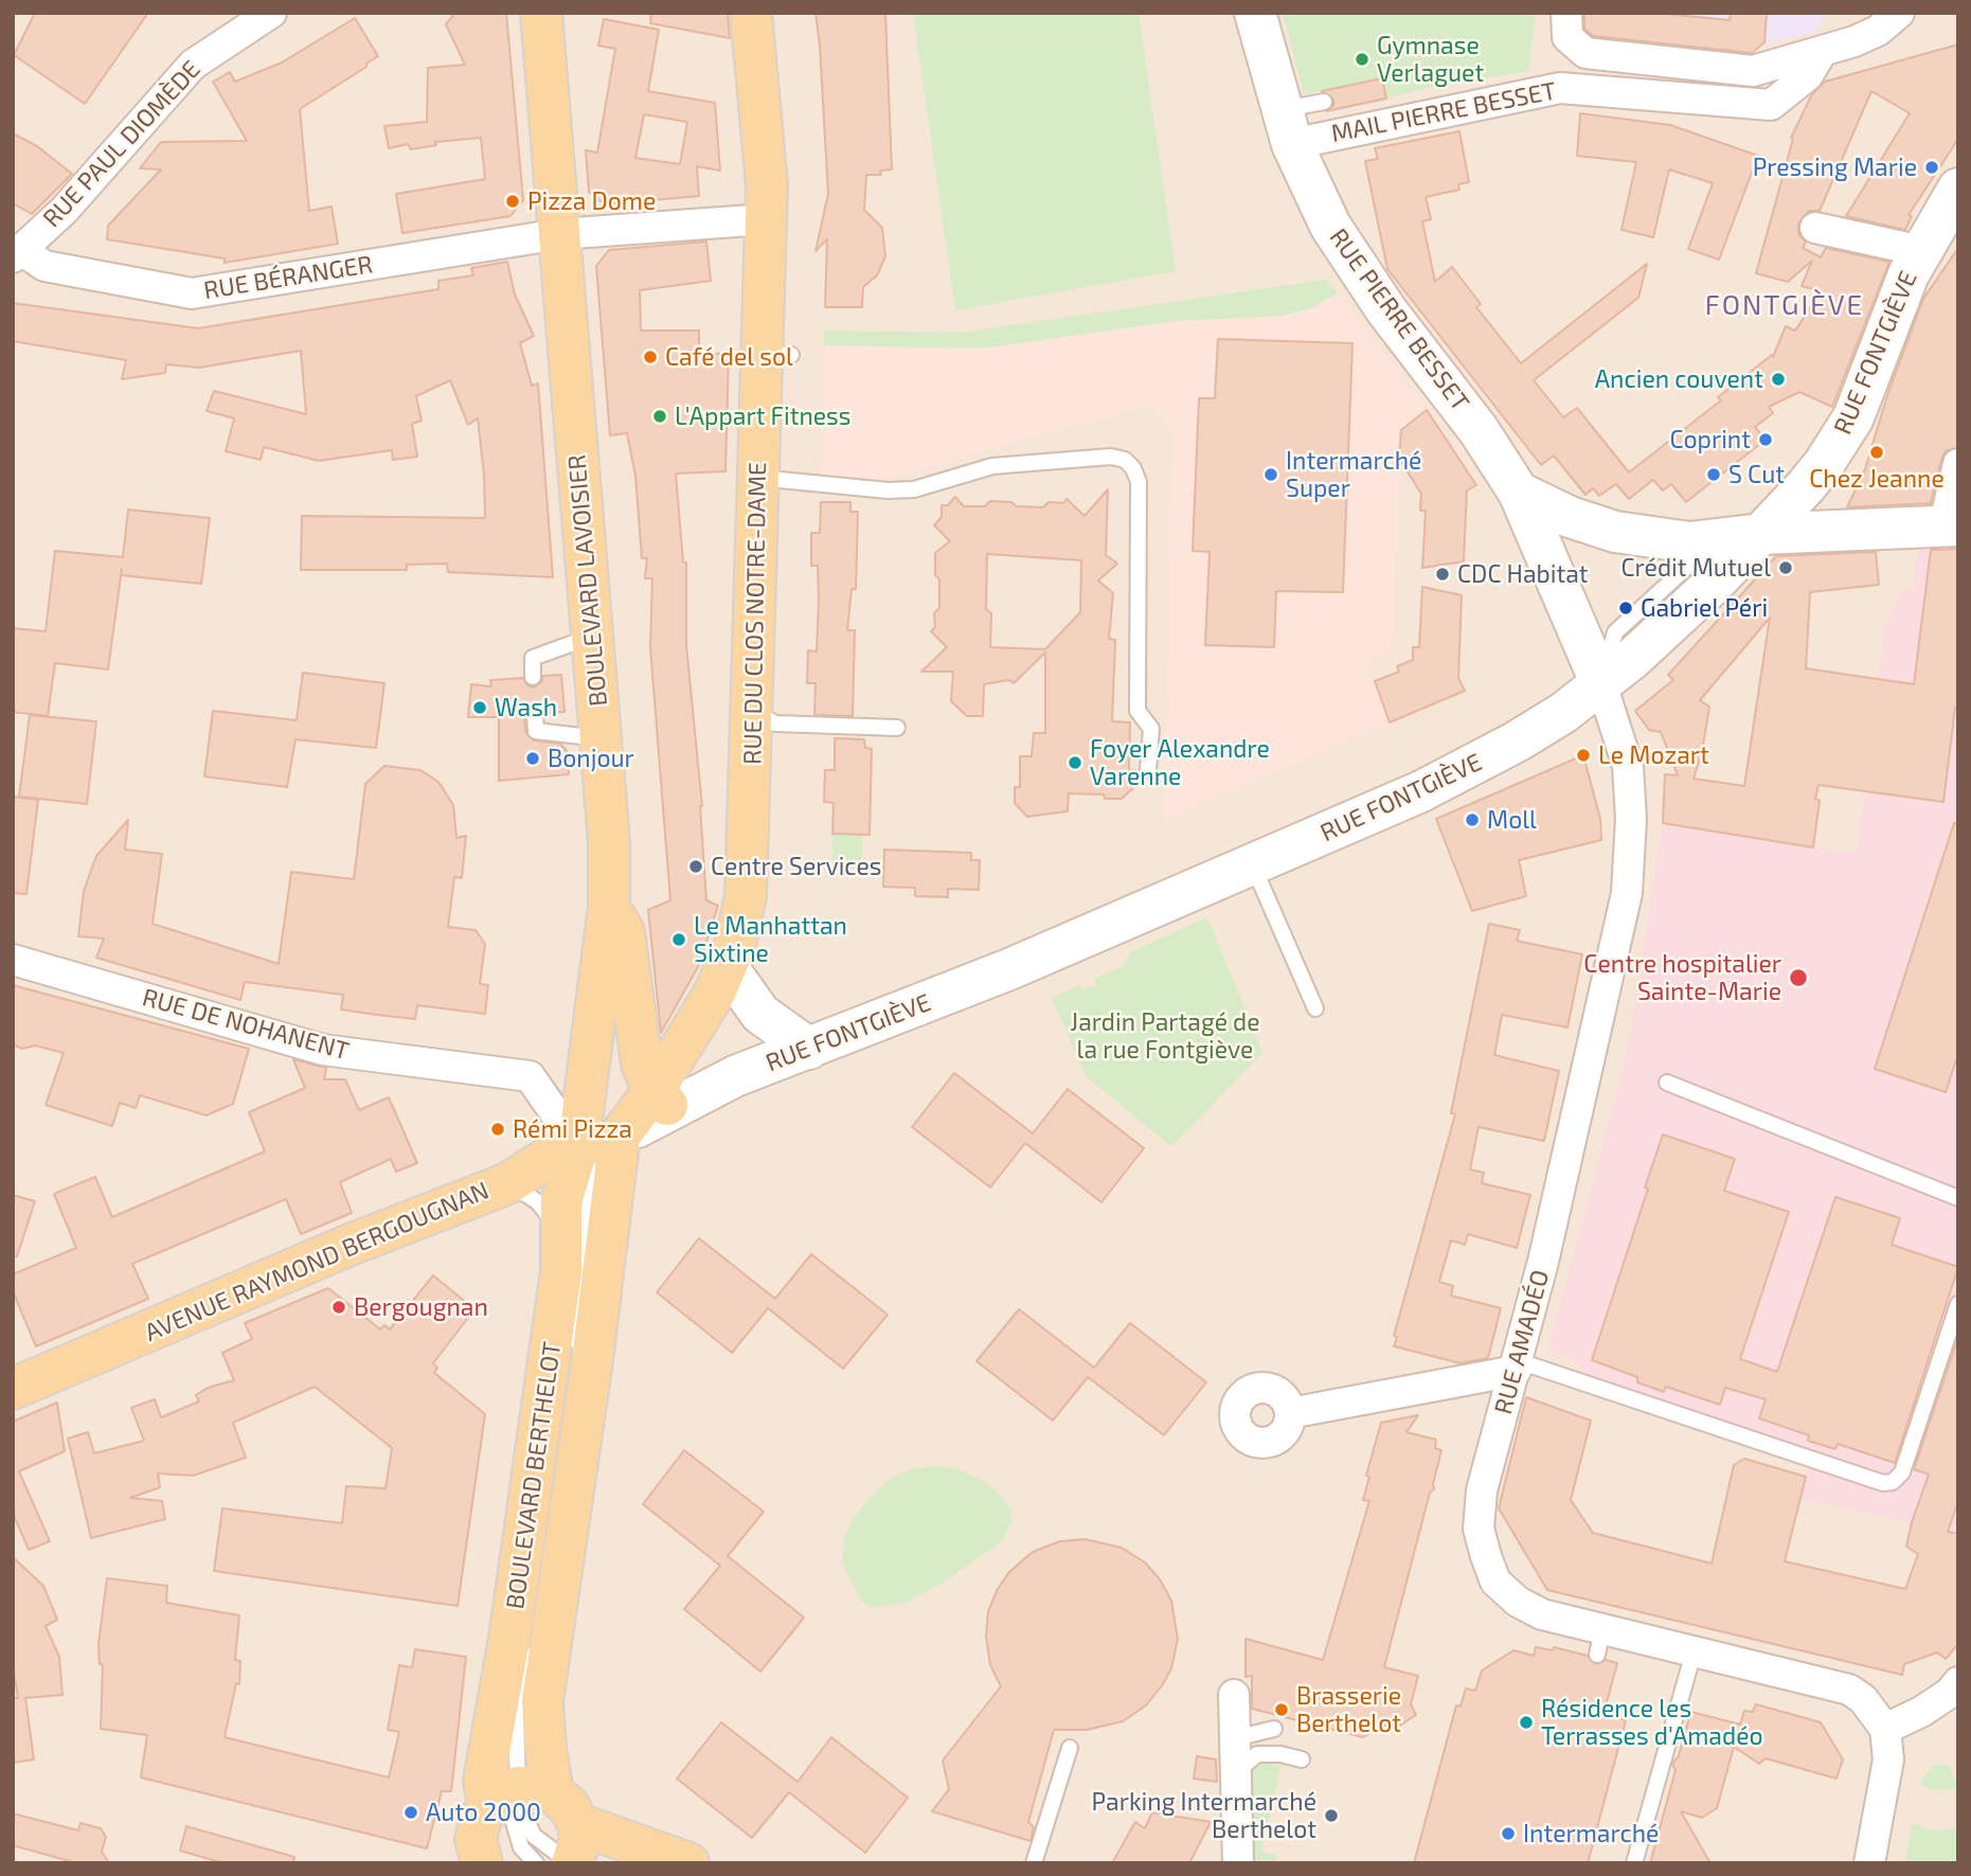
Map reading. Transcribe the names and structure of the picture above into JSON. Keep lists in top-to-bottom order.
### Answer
{
  "streets": {
    "main road": [
      "RUE PIERRE BESSET",
      "RUE FONTGIÈVE",
      "BOULEVARD LAVOISIER",
      "RUE DU CLOS NOTRE-DAME",
      "AVENUE RAYMOND BERGOUGNAN",
      "BOULEVARD BERTHELOT"
    ],
    "street": [
      "MAIL PIERRE BESSET",
      "RUE PAUL DIOMÈDE",
      "RUE BÉRANGER",
      "RUE DE NOHANENT",
      "RUE AMADÉO"
    ]
  },
  "crossings": [
    ["MAIL PIERRE BESSET", "RUE PIERRE BESSET"],
    ["RUE PAUL DIOMÈDE", "RUE BÉRANGER"],
    ["RUE BÉRANGER", "BOULEVARD LAVOISIER"],
    ["RUE BÉRANGER", "RUE DU CLOS NOTRE-DAME"],
    ["RUE PIERRE BESSET", "RUE FONTGIÈVE"],
    ["RUE PIERRE BESSET", "RUE AMADÉO"],
    ["RUE FONTGIÈVE", "RUE DU CLOS NOTRE-DAME"],
    ["RUE FONTGIÈVE", "RUE AMADÉO"],
    ["BOULEVARD LAVOISIER", "RUE DE NOHANENT"],
    ["BOULEVARD LAVOISIER", "AVENUE RAYMOND BERGOUGNAN"],
    ["BOULEVARD LAVOISIER", "BOULEVARD BERTHELOT"],
    ["RUE DU CLOS NOTRE-DAME", "AVENUE RAYMOND BERGOUGNAN"],
    ["RUE DU CLOS NOTRE-DAME", "BOULEVARD BERTHELOT"],
    ["RUE DE NOHANENT", "AVENUE RAYMOND BERGOUGNAN"],
    ["RUE DE NOHANENT", "BOULEVARD BERTHELOT"],
    ["AVENUE RAYMOND BERGOUGNAN", "BOULEVARD BERTHELOT"]
  ],
  "districts": ["FONTGIÈVE"],
  "parks": ["Jardin Partagé de la rue Fontgiève"],
  "places": [
    "Gymnase Verlaguet",
    "Pressing Marie",
    "Pizza Dome",
    "Café del sol",
    "Ancien couvent",
    "L'Appart Fitness",
    "Coprint",
    "Chez Jeanne",
    "Intermarché Super",
    "S Cut",
    "Crédit Mutuel",
    "CDC Habitat",
    "Gabriel Péri",
    "Wash",
    "Le Mozart",
    "Bonjour",
    "Foyer Alexandre Varenne",
    "Moll",
    "Centre Services",
    "Le Manhattan Sixtine",
    "Centre hospitalier Sainte-Marie",
    "Rémi Pizza",
    "Bergougnan",
    "Brasserie Berthelot",
    "Résidence les Terrasses d'Amadéo",
    "Auto 2000",
    "Parking Intermarché Berthelot",
    "Intermarché"
  ]
}
